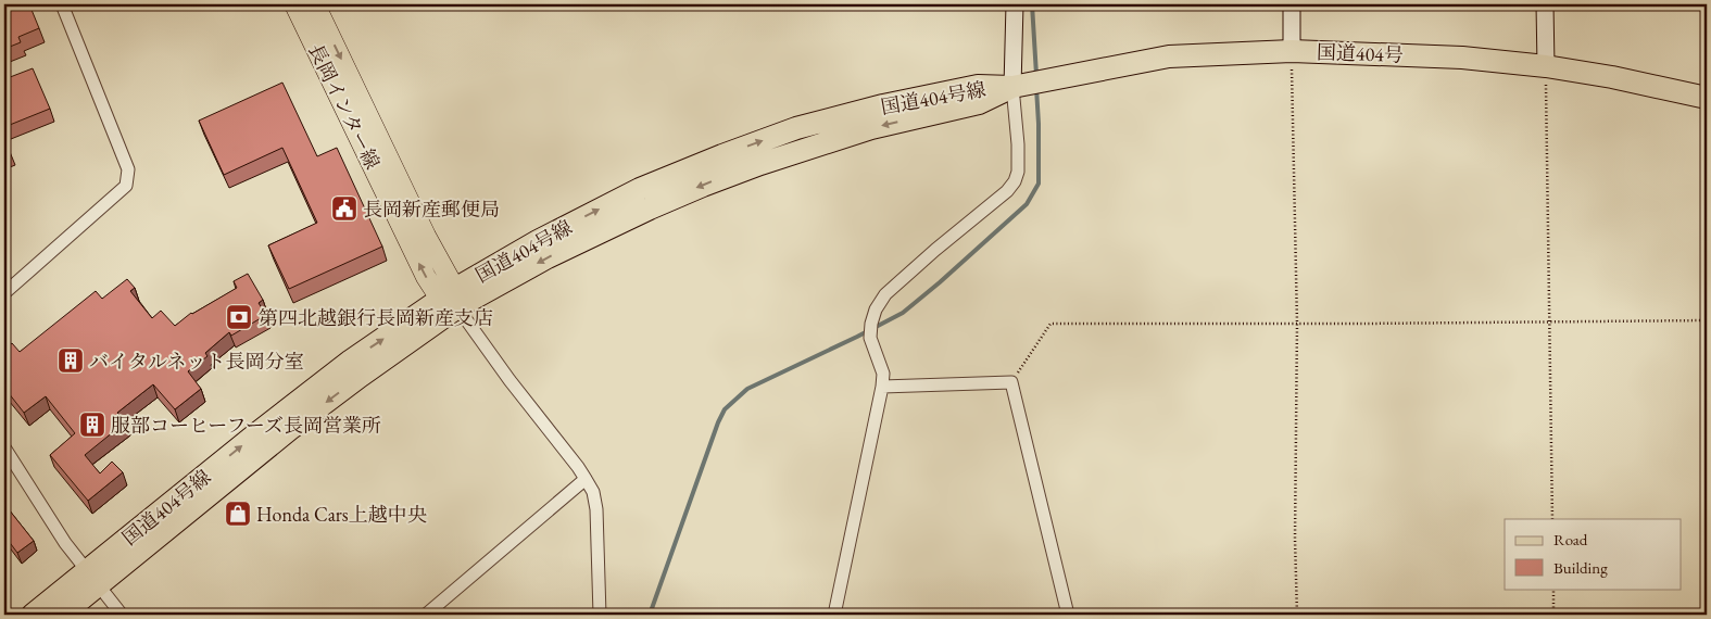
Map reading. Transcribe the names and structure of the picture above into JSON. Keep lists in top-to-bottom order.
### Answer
{
  "streets": {
    "highway": ["国道404号", "国道404号線"],
    "main road": ["長岡インター線"]
  },
  "crossings": [
    ["国道404号", "国道404号線"],
    ["国道404号線", "長岡インター線"]
  ],
  "places": {
    "public building": ["長岡新産郵便局"],
    "bank": ["第四北越銀行長岡新産支店"],
    "building": ["バイタルネット長岡分室", "服部コーヒーフーズ長岡営業所"],
    "shop": ["Honda Cars上越中央"]
  },
  "legend": ["Road", "Building"]
}
